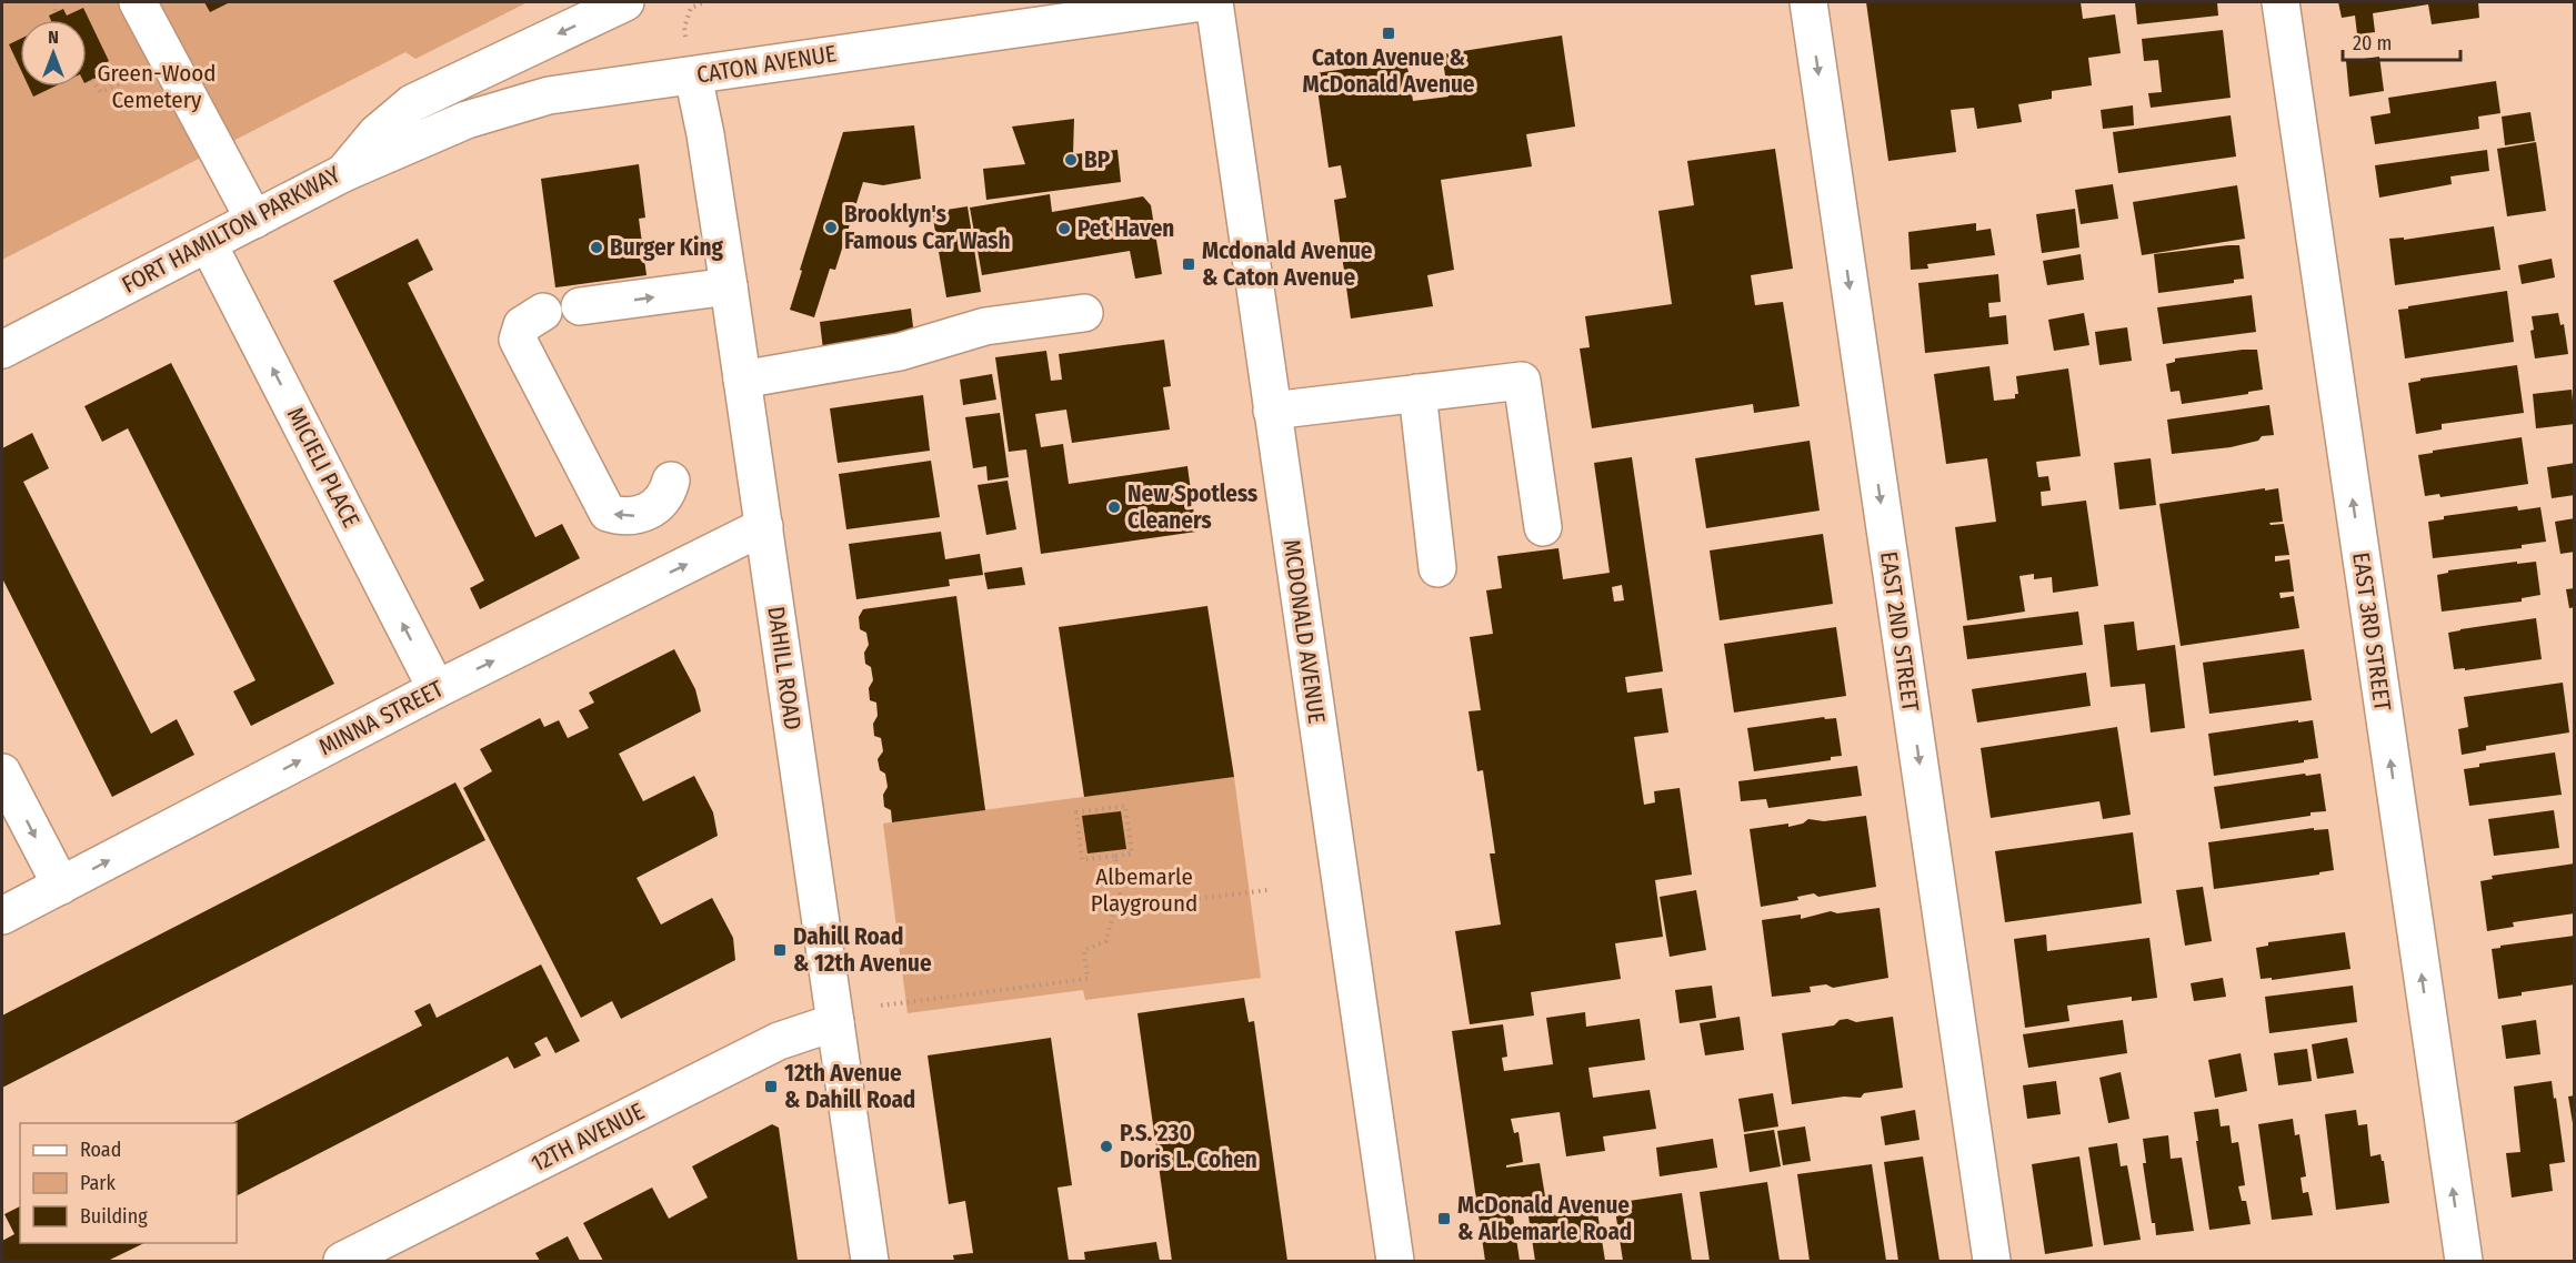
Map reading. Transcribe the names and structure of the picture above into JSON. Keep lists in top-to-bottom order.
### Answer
{
  "streets": {
    "street": [
      "CATON AVENUE",
      "FORT HAMILTON PARKWAY",
      "MICIELI PLACE",
      "MCDONALD AVENUE",
      "EAST 2ND STREET",
      "EAST 3RD STREET",
      "DAHILL ROAD",
      "MINNA STREET",
      "12TH AVENUE"
    ]
  },
  "crossings": [
    ["CATON AVENUE", "FORT HAMILTON PARKWAY"],
    ["CATON AVENUE", "DAHILL ROAD"],
    ["FORT HAMILTON PARKWAY", "MICIELI PLACE"],
    ["MICIELI PLACE", "MINNA STREET"],
    ["DAHILL ROAD", "MINNA STREET"],
    ["DAHILL ROAD", "12TH AVENUE"]
  ],
  "one_way": [
    "MICIELI PLACE",
    "EAST 2ND STREET",
    "EAST 3RD STREET",
    "MINNA STREET"
  ],
  "parks": ["Green-Wood Cemetery", "Albemarle Playground"],
  "places": {
    "transit": [
      "Caton Avenue & McDonald Avenue",
      "Mcdonald Avenue & Caton Avenue",
      "Dahill Road & 12th Avenue",
      "12th Avenue & Dahill Road",
      "McDonald Avenue & Albemarle Road"
    ],
    "other": [
      "BP",
      "Brooklyn's Famous Car Wash",
      "Pet Haven",
      "Burger King",
      "New Spotless Cleaners",
      "P.S. 230 Doris L. Cohen"
    ]
  },
  "legend": ["Road", "Park", "Building"],
  "scale_bar": "20 m",
  "north": "top"
}
